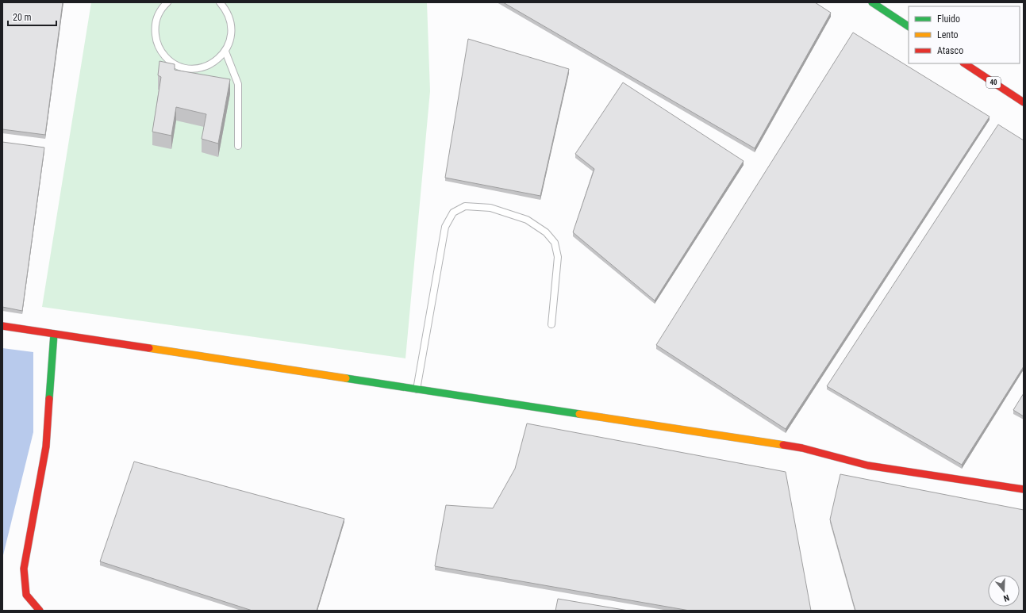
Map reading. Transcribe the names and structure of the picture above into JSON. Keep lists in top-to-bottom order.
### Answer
{
  "streets": {
    "street": ["40"]
  },
  "legend": ["Fluido", "Lento", "Atasco"],
  "scale_bar": "20 m",
  "north": "bottom"
}
